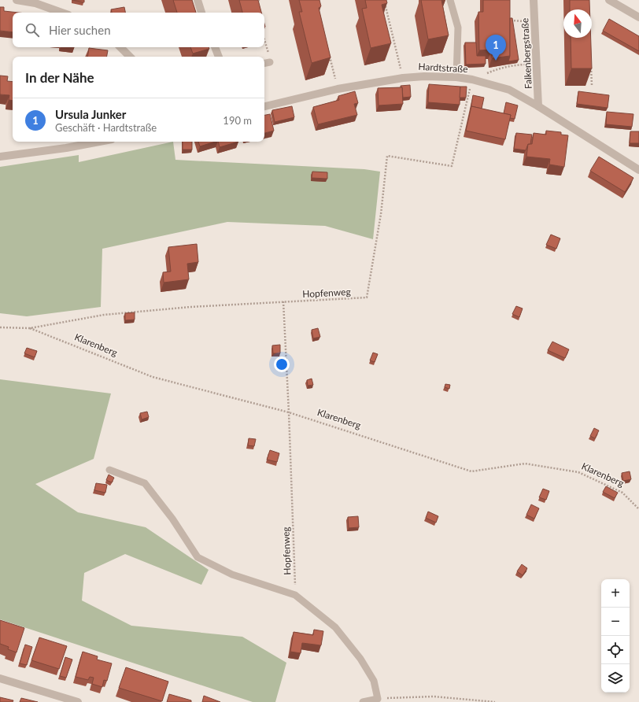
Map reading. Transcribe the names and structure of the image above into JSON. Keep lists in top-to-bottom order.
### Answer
{
  "streets": {
    "street": ["Falkenbergstraße", "Hardtstraße"],
    "path": ["Hopfenweg", "Klarenberg"]
  },
  "crossings": [
    ["Falkenbergstraße", "Hardtstraße"],
    ["Hardtstraße", "Hopfenweg"],
    ["Hopfenweg", "Klarenberg"]
  ],
  "north": "top",
  "page": {
    "search": "Hier suchen",
    "pins": "1",
    "heading": "In der Nähe",
    "list": [
      {
        "mark": "1",
        "name": "Ursula Junker",
        "note": "Geschäft · Hardtstraße",
        "value": "190 m"
      }
    ],
    "map_buttons": ["+", "−"]
  }
}
